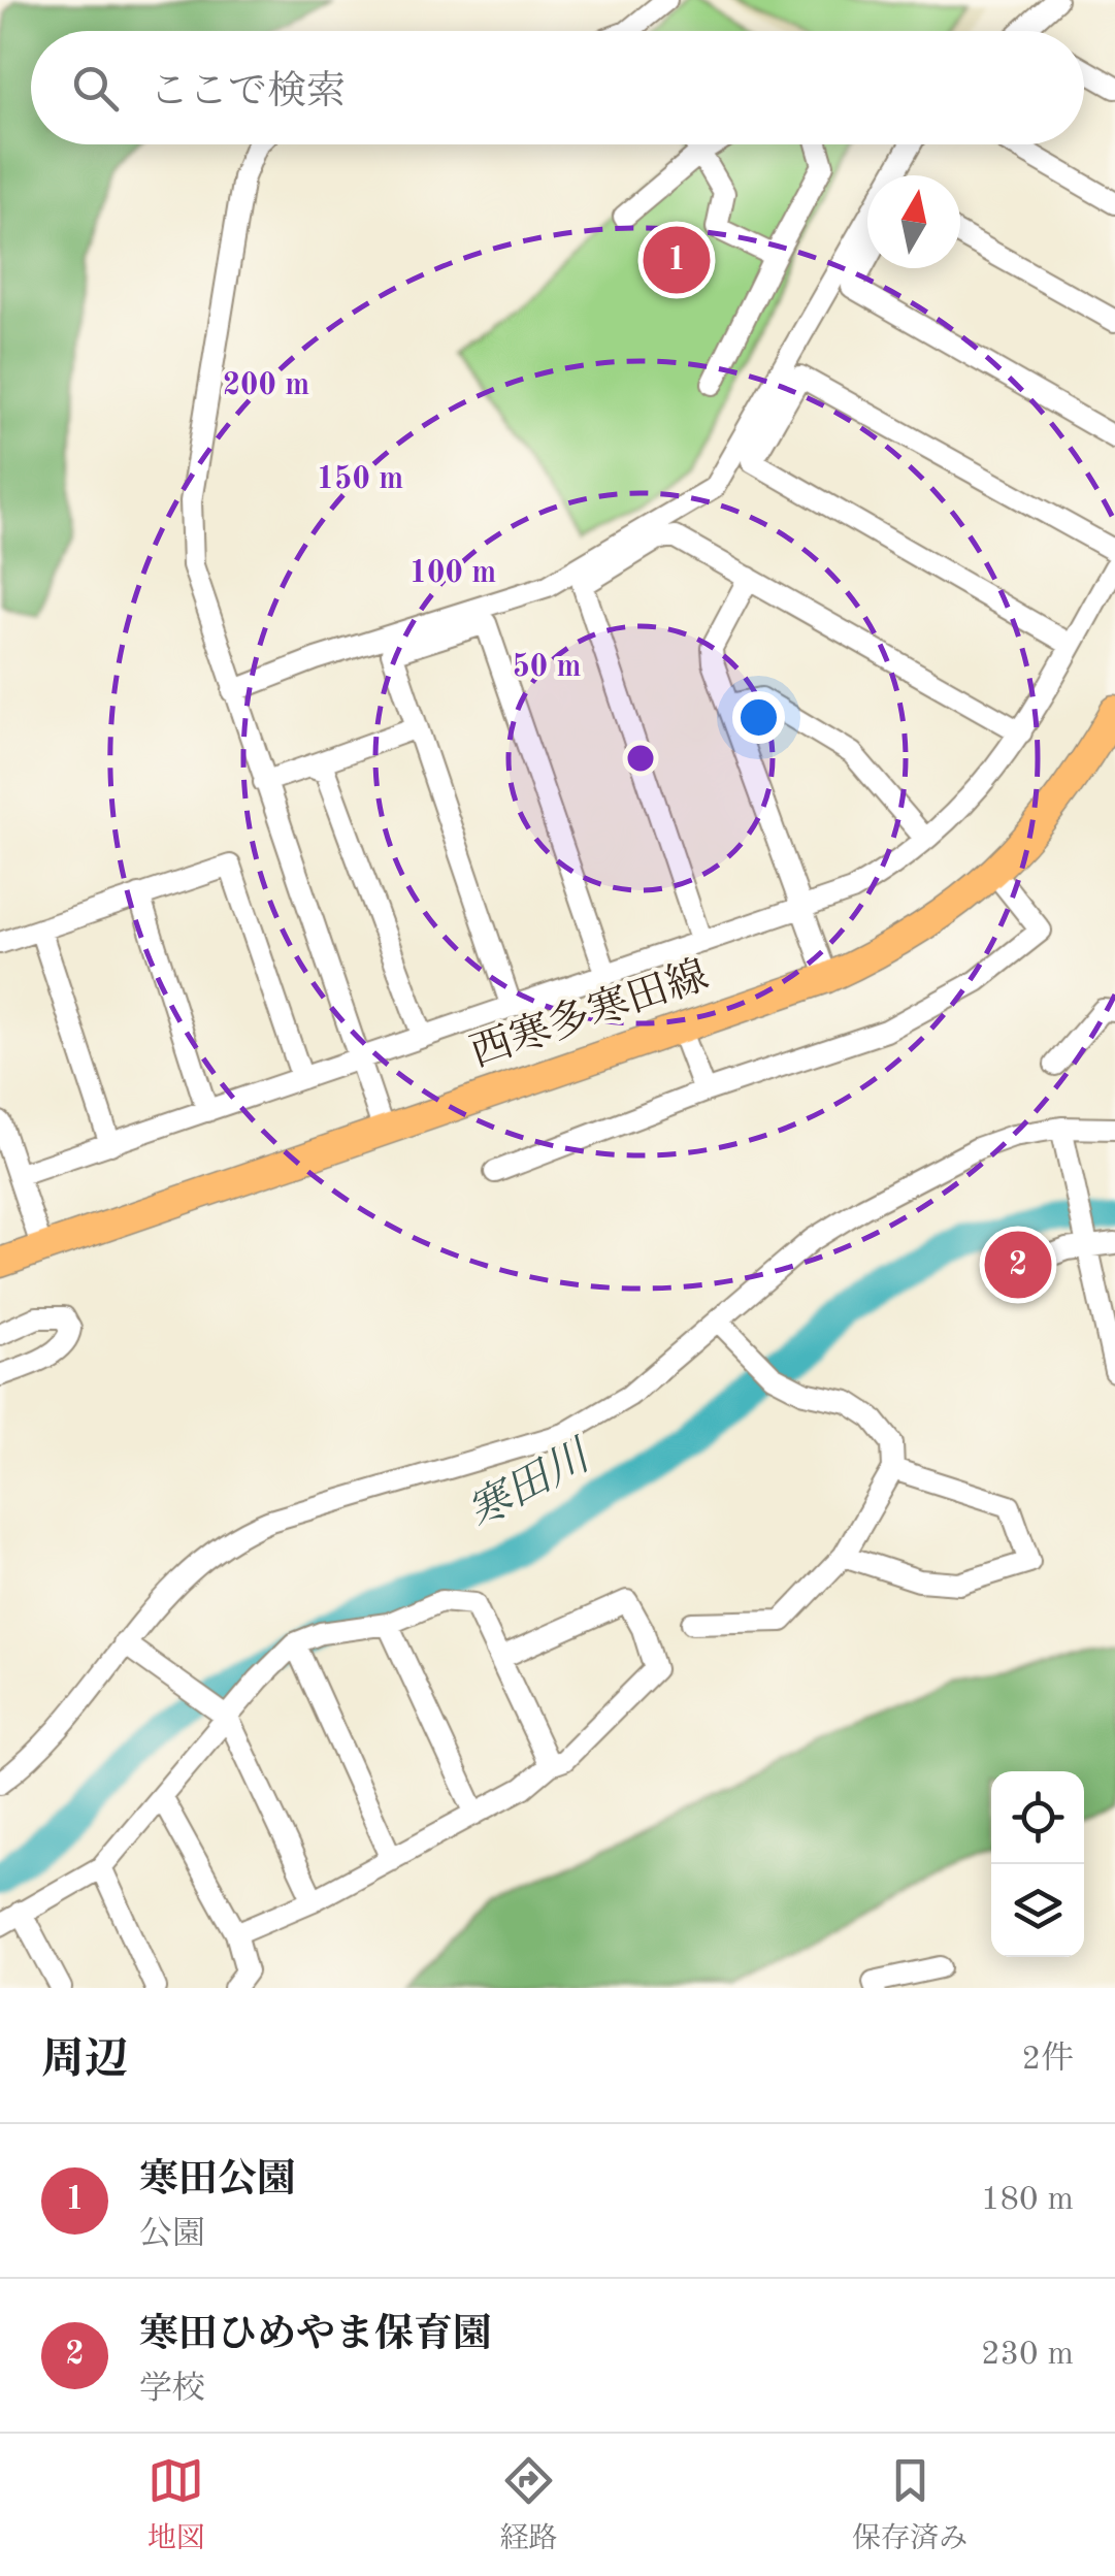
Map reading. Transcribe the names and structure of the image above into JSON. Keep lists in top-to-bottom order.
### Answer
{
  "streets": {
    "main road": ["西寒多寒田線"]
  },
  "water": ["寒田川"],
  "north": "top",
  "page": {
    "search": "ここで検索",
    "pins": ["1", "2"],
    "heading": ["周辺", "2件"],
    "list": [
      {
        "mark": "1",
        "name": "寒田公園",
        "note": "公園",
        "value": "180 m"
      },
      {
        "mark": "2",
        "name": "寒田ひめやま保育園",
        "note": "学校",
        "value": "230 m"
      }
    ],
    "nav": ["地図", "経路", "保存済み"]
  },
  "rings": [
    "200 m",
    "150 m",
    "100 m",
    "50 m"
  ]
}
